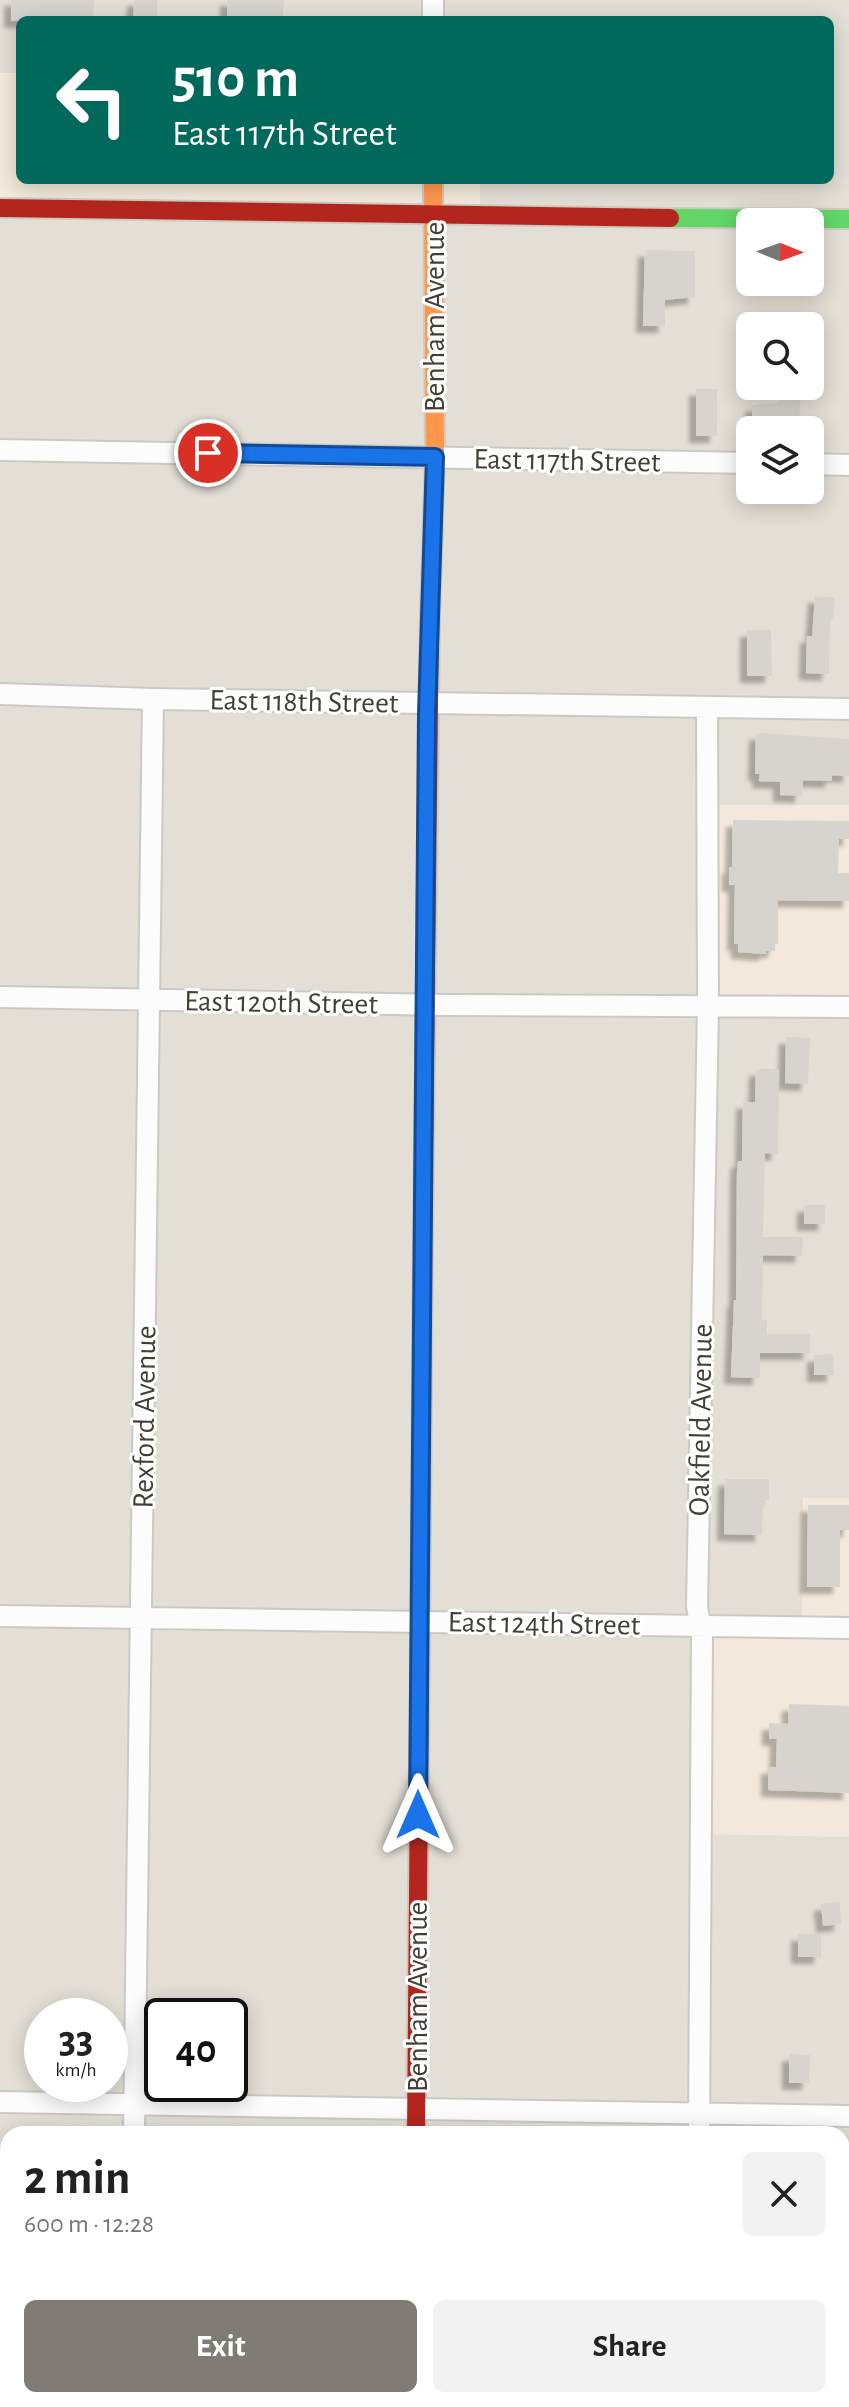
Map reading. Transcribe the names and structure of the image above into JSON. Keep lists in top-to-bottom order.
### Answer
{
  "streets": {
    "street": [
      "Benham Avenue",
      "East 117th Street",
      "East 118th Street",
      "East 120th Street",
      "Rexford Avenue",
      "Oakfield Avenue",
      "East 124th Street"
    ]
  },
  "crossings": [
    ["Benham Avenue", "East 117th Street"],
    ["Benham Avenue", "East 118th Street"],
    ["Benham Avenue", "East 120th Street"],
    ["Benham Avenue", "East 124th Street"],
    ["East 118th Street", "Rexford Avenue"],
    ["East 118th Street", "Oakfield Avenue"],
    ["East 120th Street", "Rexford Avenue"],
    ["East 120th Street", "Oakfield Avenue"],
    ["Rexford Avenue", "East 124th Street"],
    ["Oakfield Avenue", "East 124th Street"]
  ],
  "north": "right",
  "page": {
    "turn": ["510 m", "East 117th Street"],
    "speed": "33 km/h",
    "limit": "40",
    "heading": ["2 min", "600 m · 12:28"],
    "buttons": ["Exit", "Share"]
  }
}
